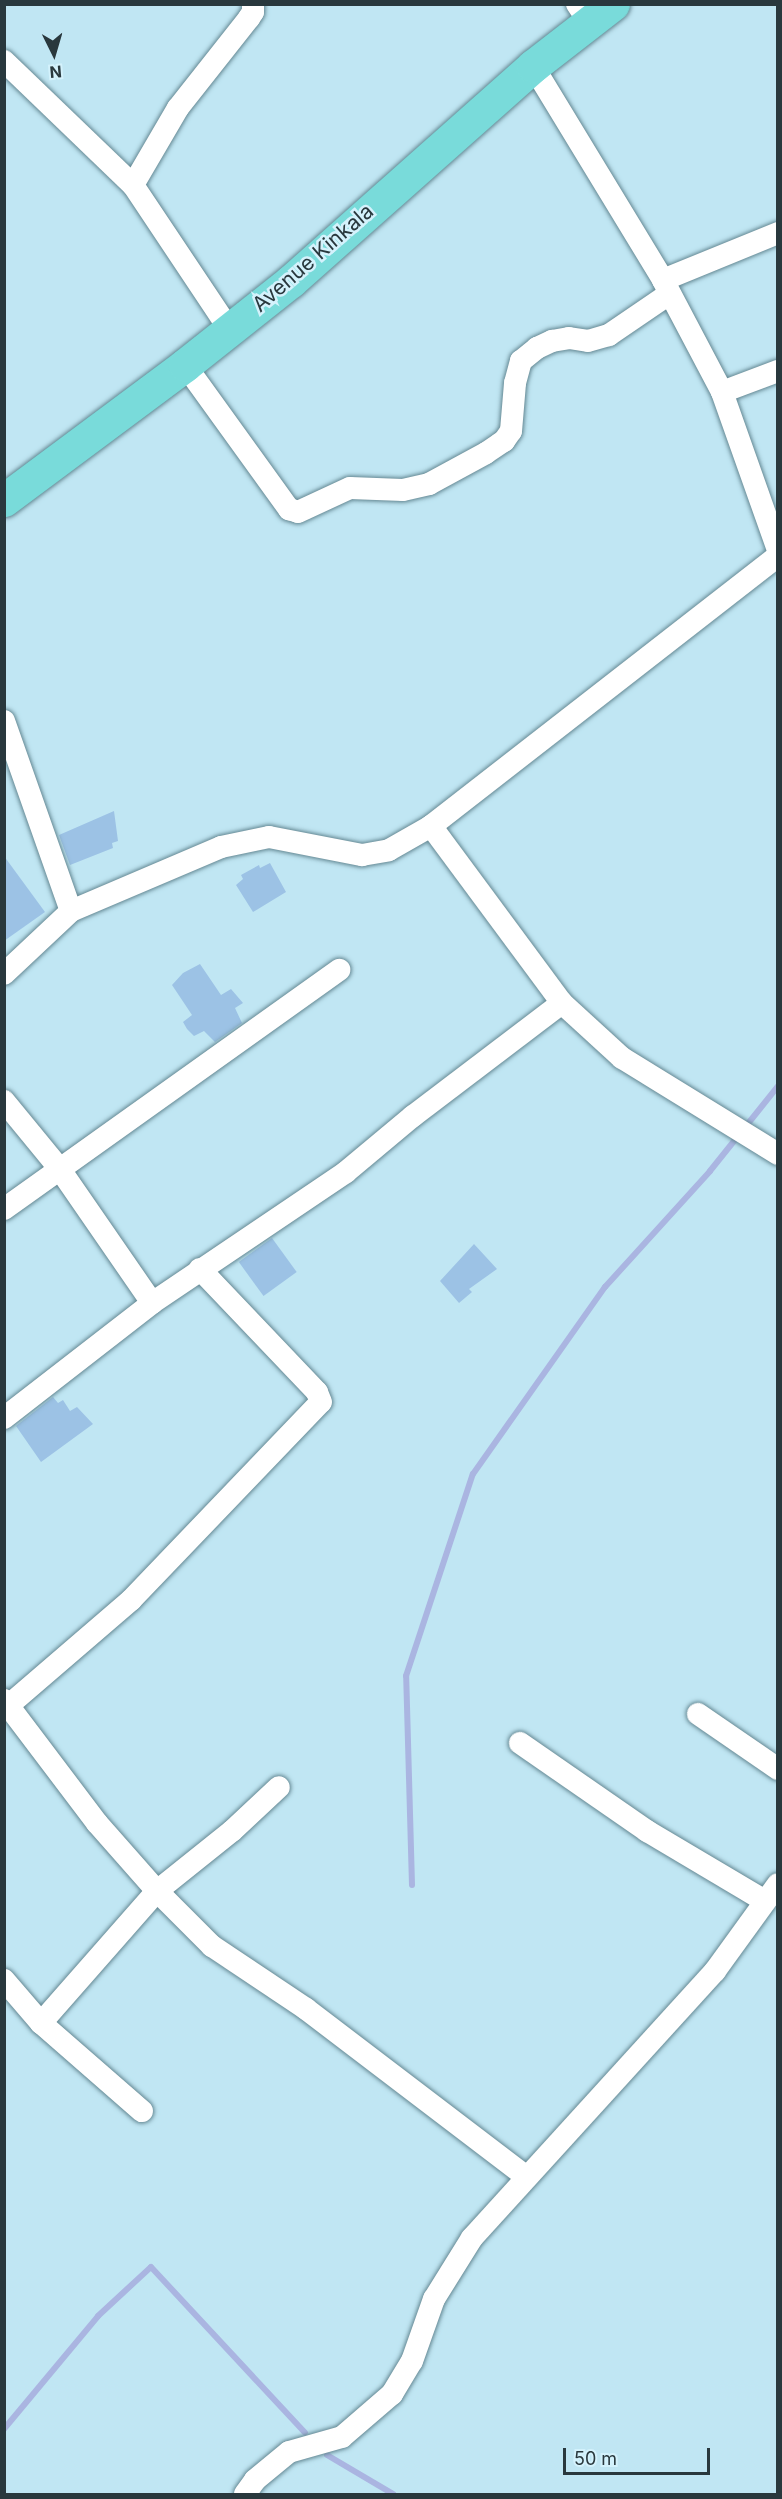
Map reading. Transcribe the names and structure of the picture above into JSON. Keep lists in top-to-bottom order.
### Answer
{
  "streets": {
    "main road": ["Avenue Kinkala"]
  },
  "scale_bar": "50 m",
  "north": "bottom"
}
